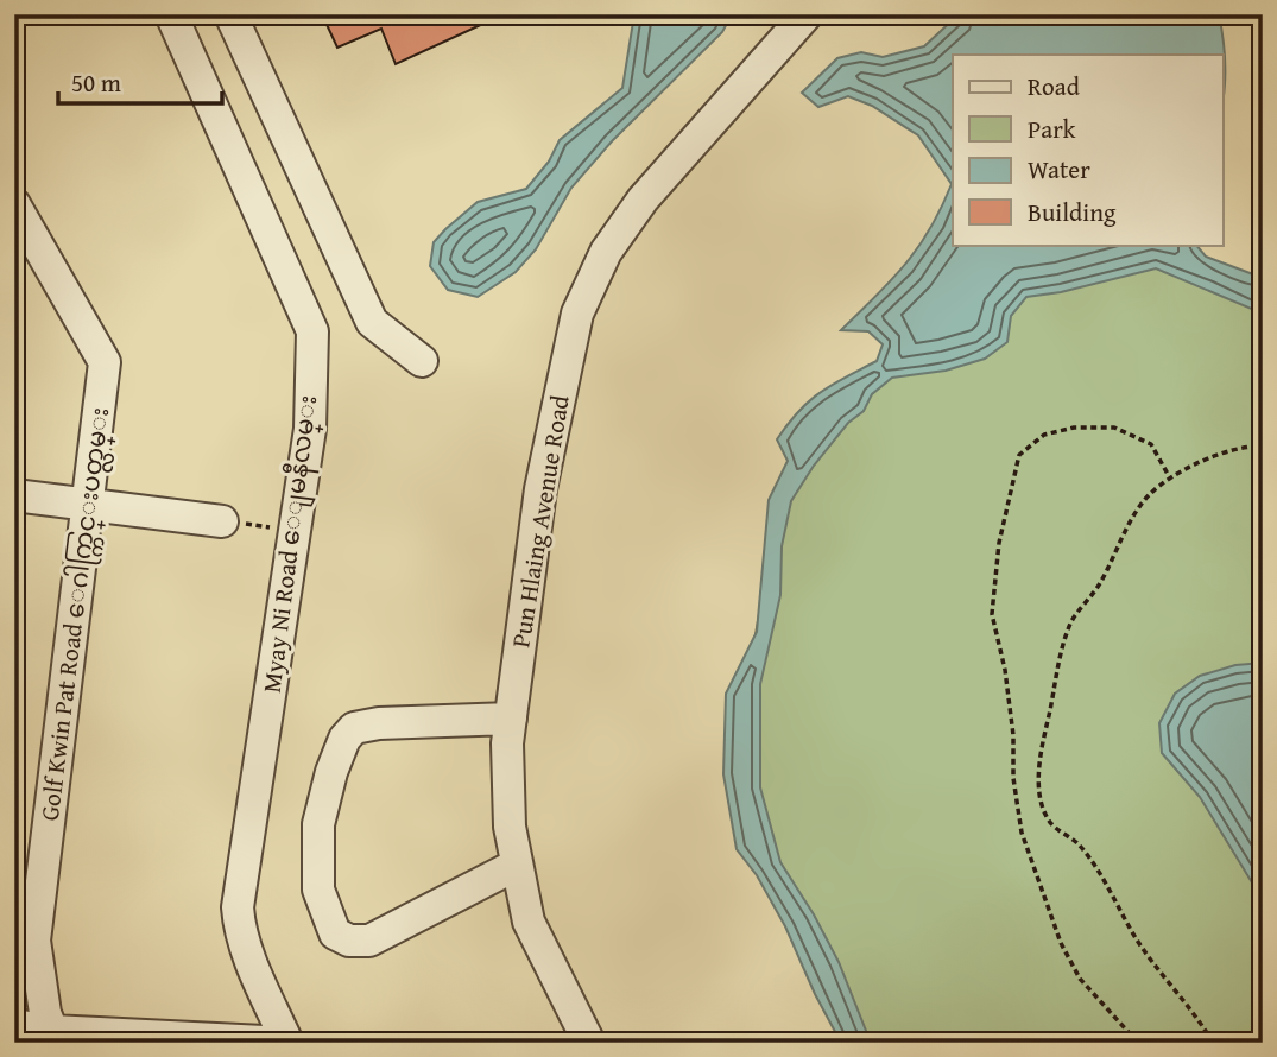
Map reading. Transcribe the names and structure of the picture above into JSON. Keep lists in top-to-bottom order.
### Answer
{
  "streets": {
    "street": ["Pun Hlaing Avenue Road", "Myay Ni Road ေျမနီလမ္း", "Golf Kwin Pat Road ေဂါက္ကြင္းပတ္လမ္း"]
  },
  "legend": [
    "Road",
    "Park",
    "Water",
    "Building"
  ],
  "scale_bar": "50 m"
}
